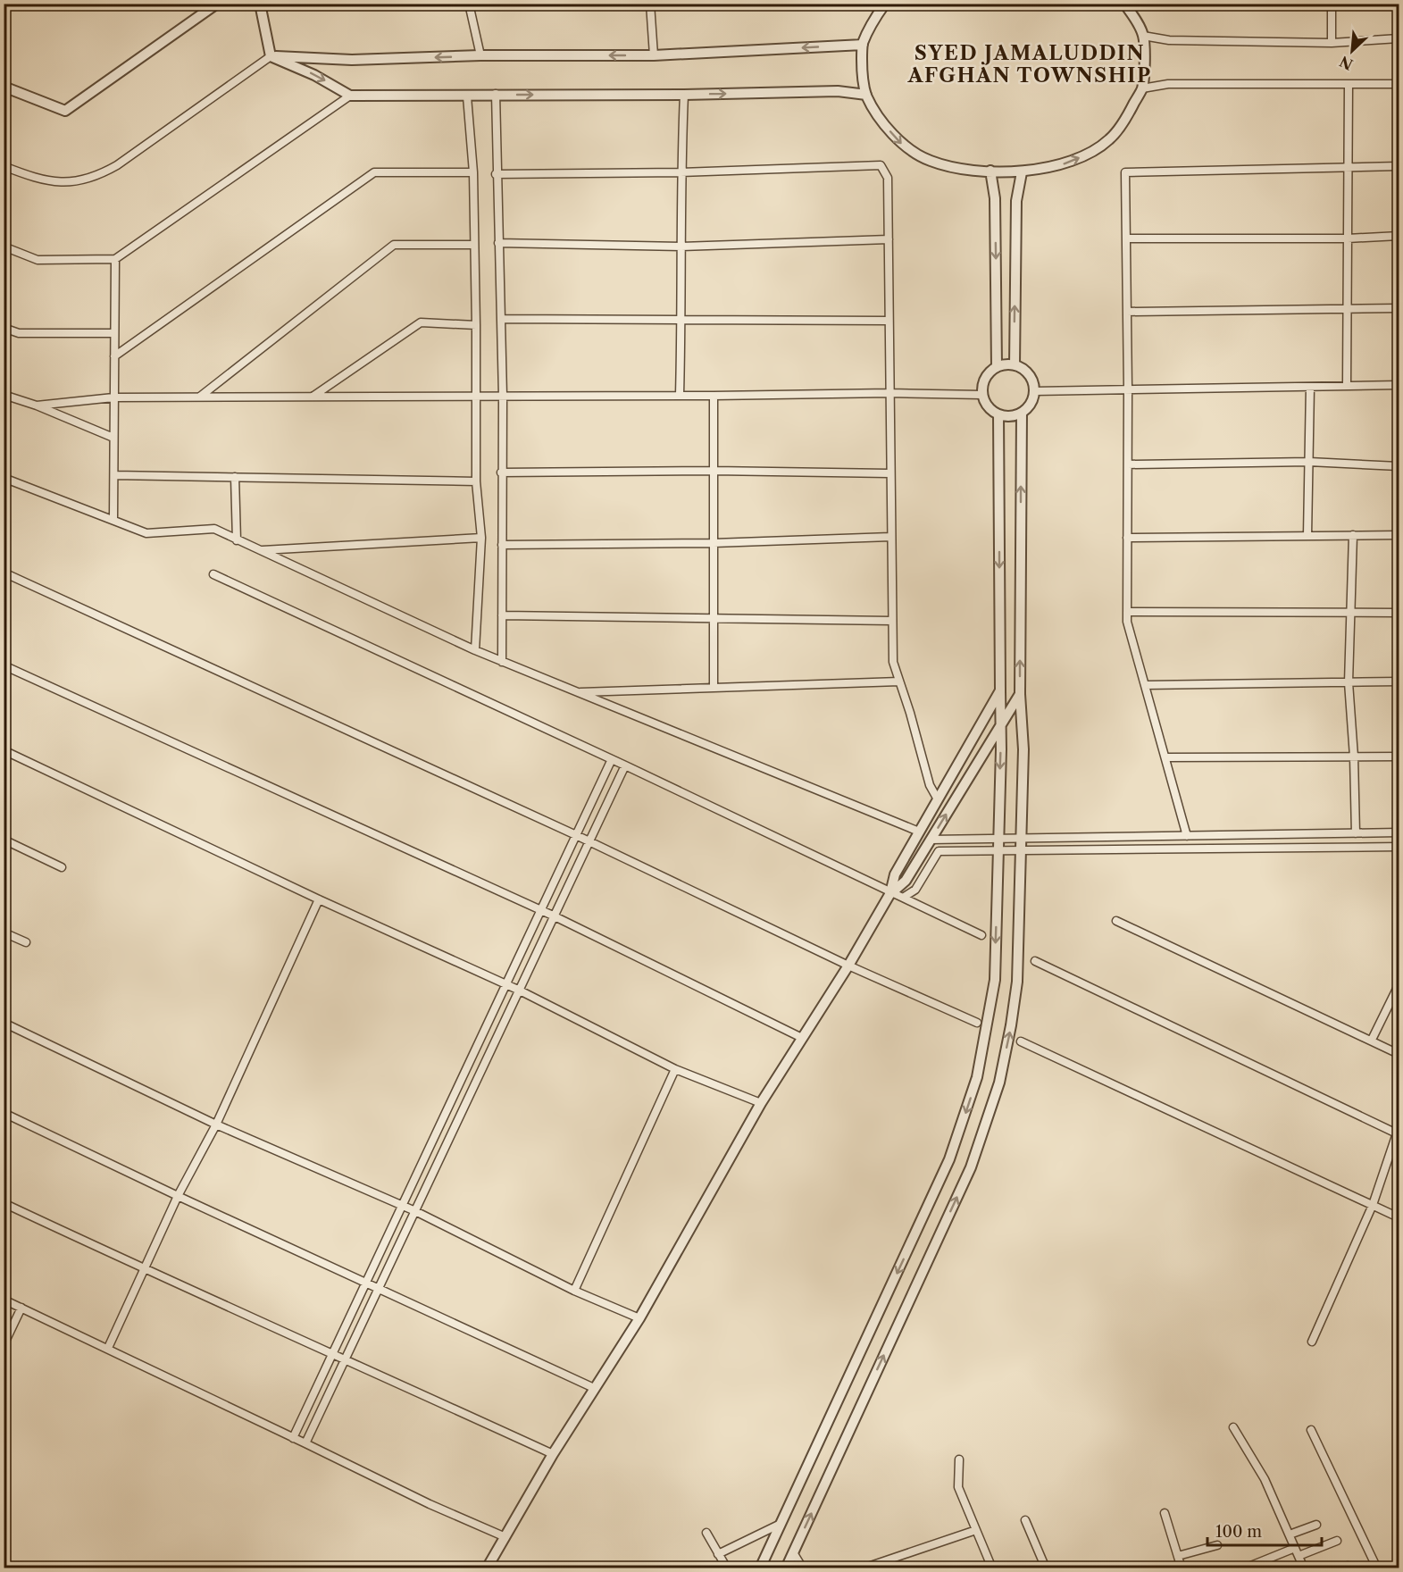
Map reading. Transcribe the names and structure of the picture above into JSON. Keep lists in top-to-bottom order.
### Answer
{
  "districts": ["SYED JAMALUDDIN AFGHAN TOWNSHIP"],
  "scale_bar": "100 m",
  "north": "bottom left"
}
